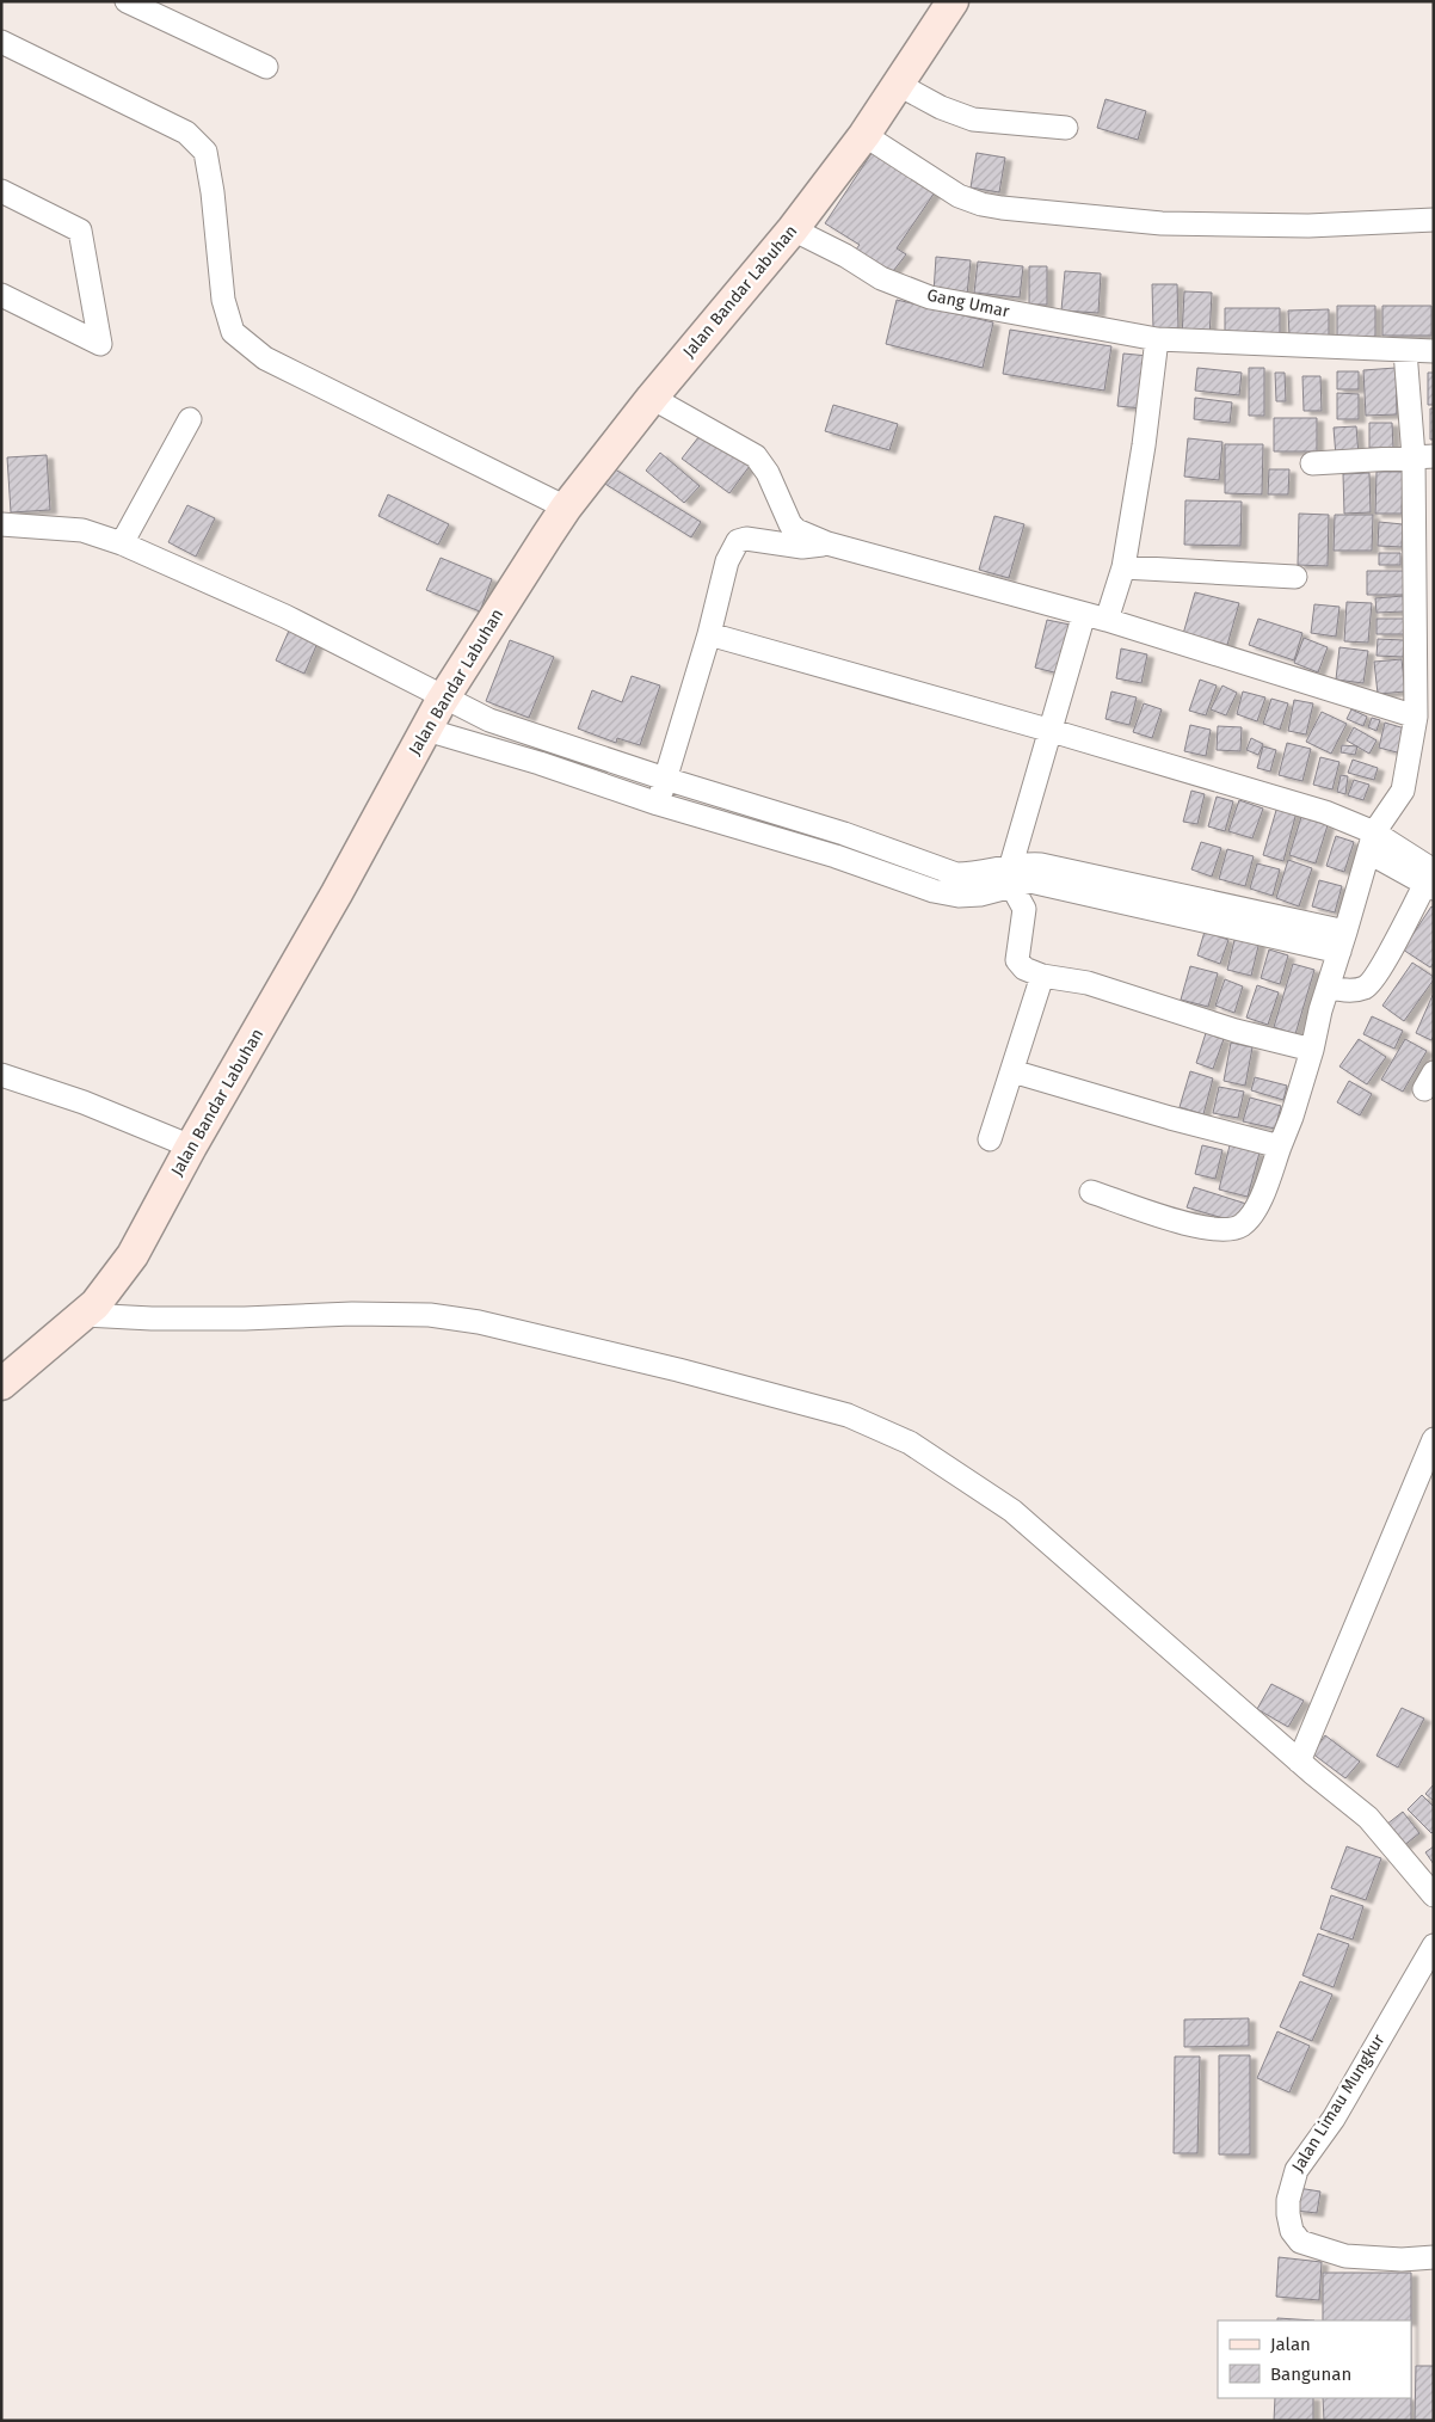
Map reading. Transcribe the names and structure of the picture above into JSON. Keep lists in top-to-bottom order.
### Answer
{
  "streets": {
    "main road": ["Jalan Bandar Labuhan"],
    "street": ["Gang Umar", "Jalan Limau Mungkur"]
  },
  "crossings": [
    ["Jalan Bandar Labuhan", "Gang Umar"]
  ],
  "legend": ["Jalan", "Bangunan"]
}
